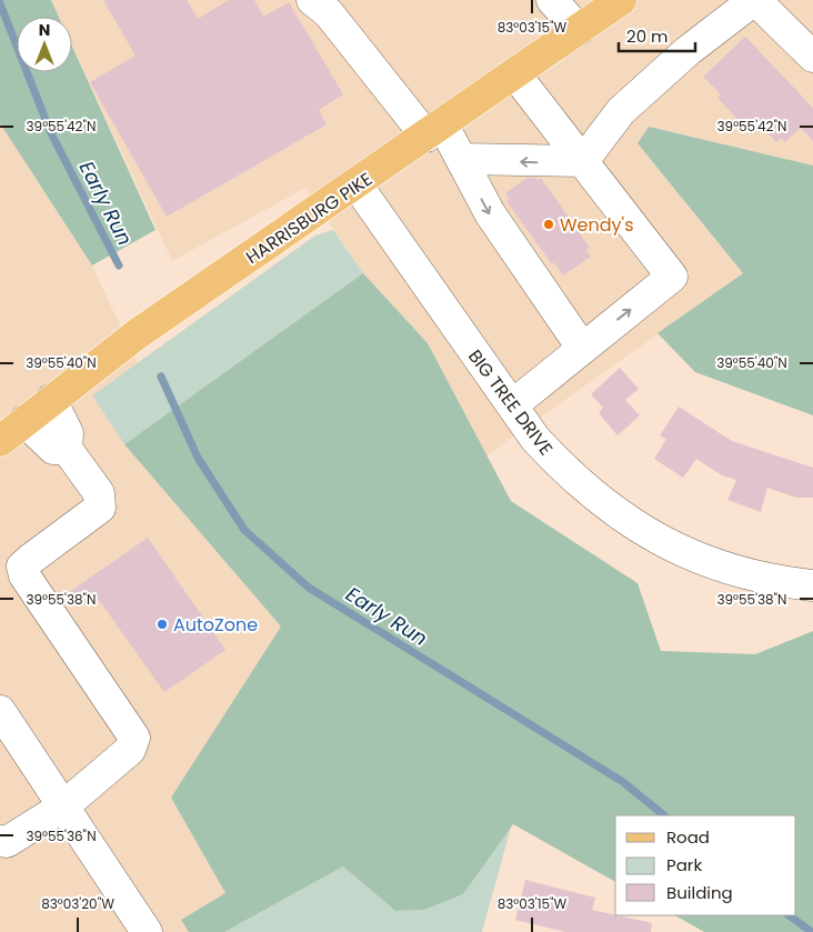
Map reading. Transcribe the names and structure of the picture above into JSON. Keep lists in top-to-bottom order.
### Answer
{
  "streets": {
    "main road": ["HARRISBURG PIKE"],
    "street": ["BIG TREE DRIVE"]
  },
  "crossings": [
    ["HARRISBURG PIKE", "BIG TREE DRIVE"]
  ],
  "water": ["Early Run"],
  "places": ["Wendy's", "AutoZone"],
  "legend": ["Road", "Park", "Building"],
  "scale_bar": "20 m",
  "north": "top",
  "coordinates": [
    "83°03'15\"W",
    "39°55'42\"N",
    "39°55'40\"N",
    "39°55'38\"N",
    "39°55'36\"N",
    "83°03'20\"W"
  ]
}
